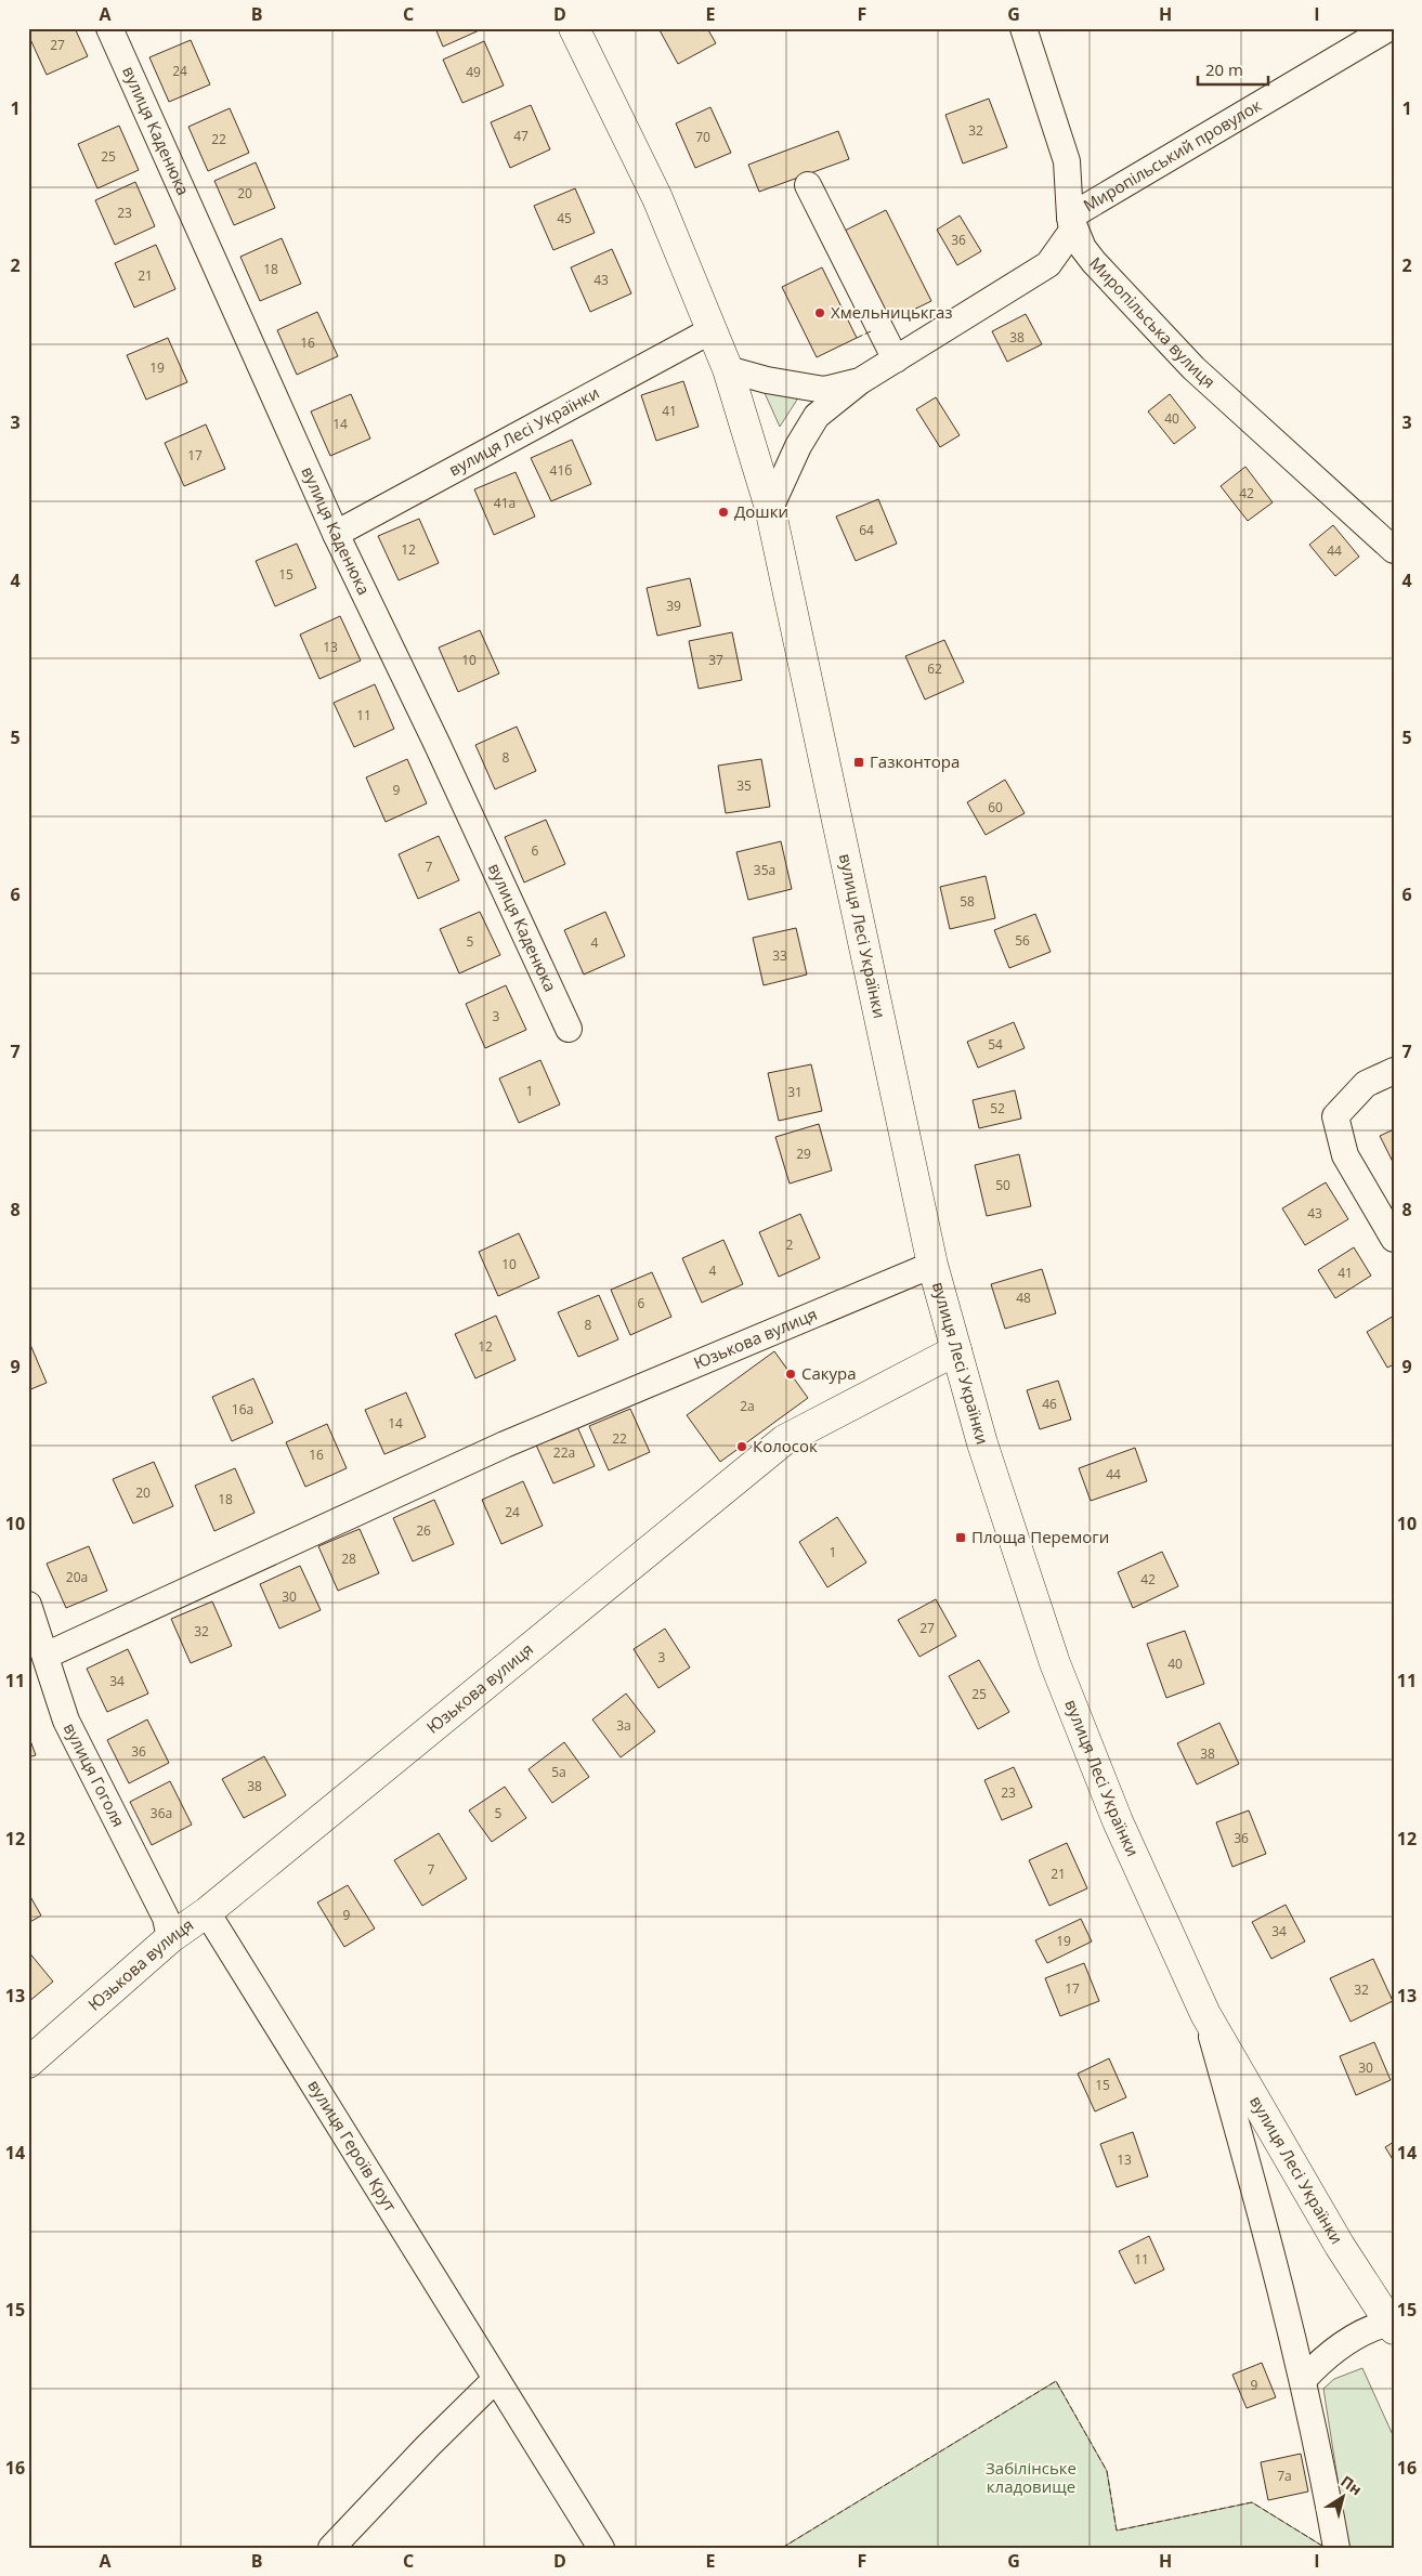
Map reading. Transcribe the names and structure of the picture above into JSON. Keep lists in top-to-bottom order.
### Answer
{
  "streets": {
    "main road": ["вулиця Лесі Українки", "Юзькова вулиця"],
    "street": [
      "вулиця Каденюка",
      "Миропільський провулок",
      "Миропільська вулиця",
      "вулиця Гоголя",
      "вулиця Героїв Крут"
    ]
  },
  "crossings": [
    ["вулиця Каденюка", "вулиця Лесі Українки"],
    ["Миропільський провулок", "Миропільська вулиця"],
    ["вулиця Лесі Українки", "Юзькова вулиця"],
    ["Юзькова вулиця", "вулиця Гоголя"],
    ["Юзькова вулиця", "вулиця Героїв Крут"]
  ],
  "parks": ["Забілінське кладовище"],
  "places": {
    "other": [
      "Хмельницькгаз",
      "Дошки",
      "Сакура",
      "Колосок"
    ],
    "transit": ["Газконтора", "Площа Перемоги"]
  },
  "house_numbers": [
    "27",
    "24",
    "49",
    "32",
    "47",
    "70",
    "22",
    "25",
    "20",
    "23",
    "45",
    "36",
    "18",
    "21",
    "43",
    "38",
    "16",
    "19",
    "41",
    "40",
    "14",
    "17",
    "41б",
    "42",
    "41а",
    "64",
    "12",
    "44",
    "15",
    "39",
    "13",
    "10",
    "37",
    "62",
    "11",
    "8",
    "35",
    "9",
    "60",
    "6",
    "7",
    "35а",
    "58",
    "56",
    "5",
    "4",
    "33",
    "3",
    "54",
    "1",
    "31",
    "52",
    "29",
    "50",
    "43",
    "2",
    "10",
    "4",
    "41",
    "48",
    "6",
    "8",
    "12",
    "46",
    "2а",
    "16а",
    "14",
    "22",
    "22а",
    "16",
    "44",
    "20",
    "18",
    "24",
    "26",
    "1",
    "28",
    "20а",
    "42",
    "30",
    "27",
    "32",
    "3",
    "40",
    "34",
    "25",
    "3а",
    "36",
    "38",
    "5а",
    "38",
    "23",
    "36а",
    "5",
    "36",
    "7",
    "21",
    "9",
    "34",
    "19",
    "17",
    "32",
    "30",
    "15",
    "13",
    "11",
    "9",
    "7а"
  ],
  "scale_bar": "20 m",
  "north": "top right",
  "grid": {
    "columns": [
      "A",
      "B",
      "C",
      "D",
      "E",
      "F",
      "G",
      "H",
      "I"
    ],
    "rows": [
      "1",
      "2",
      "3",
      "4",
      "5",
      "6",
      "7",
      "8",
      "9",
      "10",
      "11",
      "12",
      "13",
      "14",
      "15",
      "16"
    ]
  }
}
